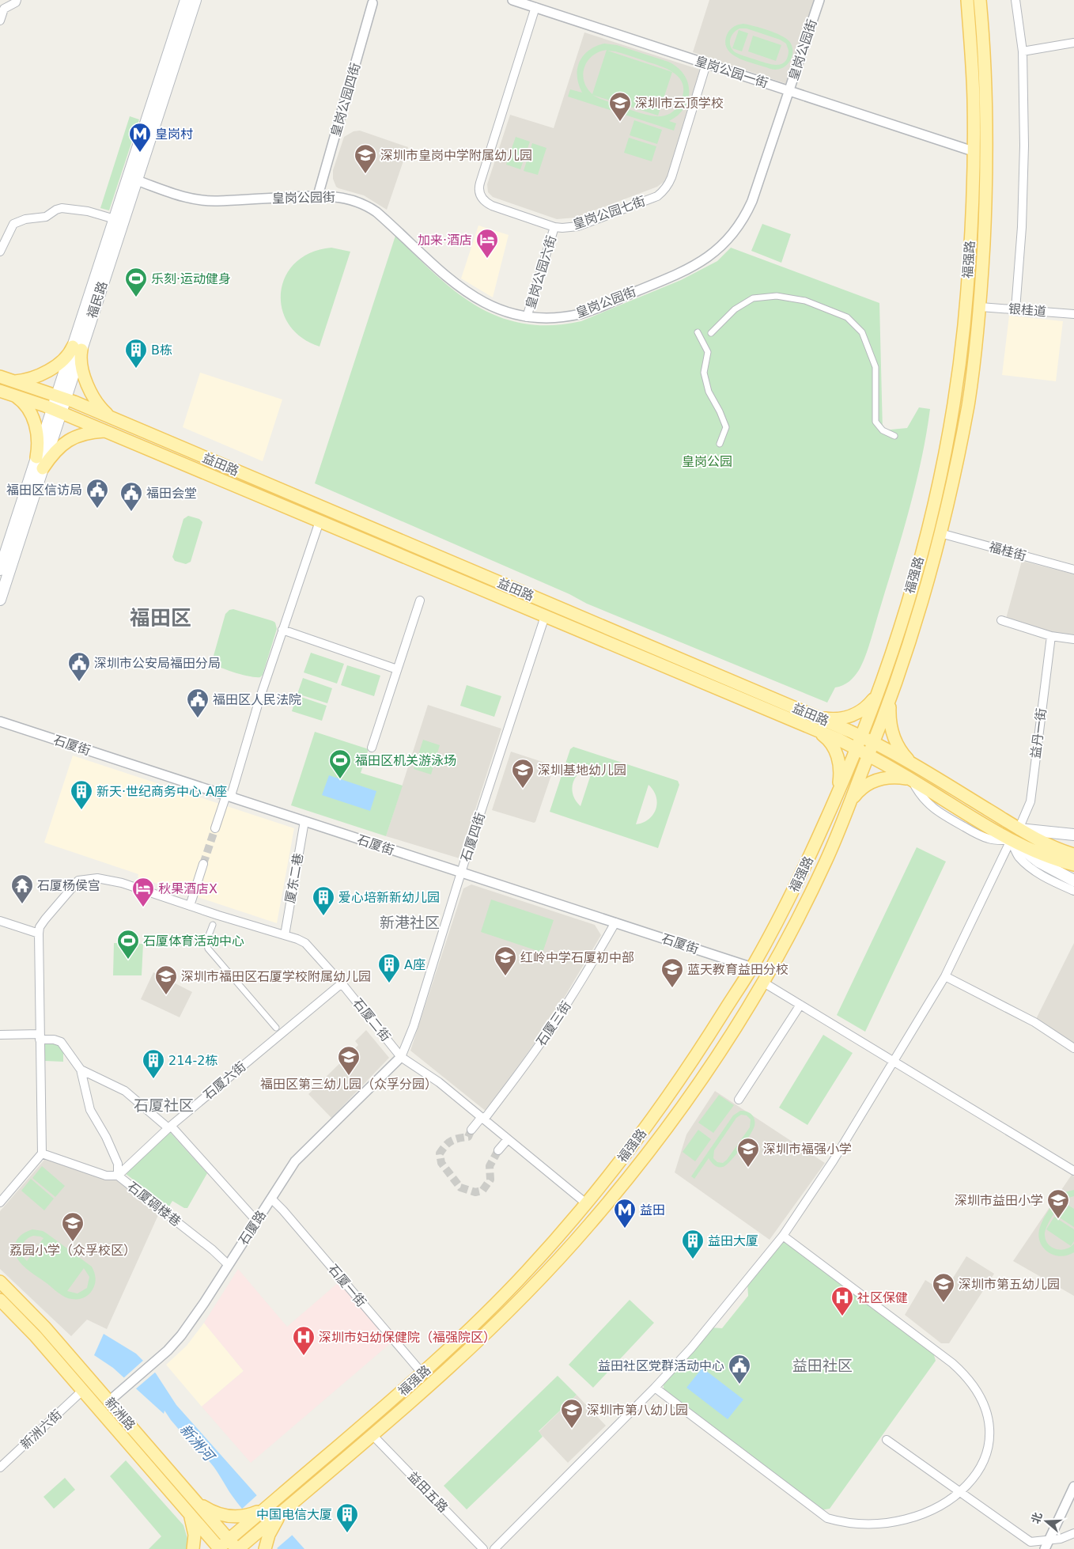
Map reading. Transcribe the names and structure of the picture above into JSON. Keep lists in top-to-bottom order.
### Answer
{
  "streets": {
    "main road": [
      "福强路",
      "福民路",
      "益田路",
      "新洲路"
    ],
    "street": [
      "皇岗公园街",
      "皇岗公园一街",
      "皇岗公园四街",
      "皇岗公园七街",
      "皇岗公园六街",
      "银桂道",
      "福桂街",
      "益丹一街",
      "石厦街",
      "石厦四街",
      "厦东二巷",
      "石厦二街",
      "石厦三街",
      "石厦六街",
      "石厦碉楼巷",
      "石厦路",
      "石厦一街",
      "新洲六街",
      "益田五路"
    ]
  },
  "crossings": [
    ["皇岗公园街", "皇岗公园一街"],
    ["皇岗公园街", "皇岗公园四街"],
    ["皇岗公园街", "皇岗公园六街"],
    ["皇岗公园街", "福民路"],
    ["皇岗公园一街", "皇岗公园七街"],
    ["皇岗公园一街", "福强路"],
    ["皇岗公园七街", "皇岗公园六街"],
    ["福强路", "银桂道"],
    ["福强路", "益田路"],
    ["福强路", "福桂街"],
    ["福强路", "石厦街"],
    ["福强路", "石厦二街"],
    ["福强路", "石厦一街"],
    ["福强路", "新洲路"],
    ["福强路", "益田五路"],
    ["福民路", "益田路"],
    ["益田路", "益丹一街"],
    ["益田路", "石厦四街"],
    ["石厦街", "石厦四街"],
    ["石厦街", "厦东二巷"],
    ["石厦街", "石厦三街"],
    ["石厦四街", "石厦二街"],
    ["石厦四街", "石厦路"],
    ["厦东二巷", "石厦二街"],
    ["石厦二街", "石厦三街"],
    ["石厦二街", "石厦六街"],
    ["石厦二街", "石厦路"],
    ["石厦六街", "石厦碉楼巷"],
    ["石厦碉楼巷", "石厦路"],
    ["石厦路", "石厦一街"],
    ["石厦路", "新洲路"],
    ["新洲路", "新洲六街"]
  ],
  "districts": [
    "福田区",
    "新港社区",
    "石厦社区",
    "益田社区"
  ],
  "water": ["新洲河"],
  "parks": ["皇岗公园"],
  "places": {
    "school or university": [
      "深圳市云顶学校",
      "深圳市皇岗中学附属幼儿园",
      "深圳基地幼儿园",
      "红岭中学石厦初中部",
      "蓝天教育益田分校",
      "深圳市福田区石厦学校附属幼儿园",
      "福田区第三幼儿园（众孚分园）",
      "深圳市福强小学",
      "深圳市益田小学",
      "荔园小学（众孚校区）",
      "深圳市第五幼儿园",
      "深圳市第八幼儿园"
    ],
    "metro station": ["皇岗村", "益田"],
    "hotel": ["加来·酒店", "秋果酒店X"],
    "sports": ["乐刻·运动健身", "福田区机关游泳场", "石厦体育活动中心"],
    "building": [
      "B栋",
      "新天·世纪商务中心 A座",
      "爱心培新新幼儿园",
      "A座",
      "214-2栋",
      "益田大厦",
      "中国电信大厦"
    ],
    "public building": [
      "福田区信访局",
      "福田会堂",
      "深圳市公安局福田分局",
      "福田区人民法院",
      "益田社区党群活动中心"
    ],
    "temple": ["石厦杨侯宫"],
    "hospital": ["社区保健", "深圳市妇幼保健院（福强院区）"]
  },
  "north": "left"
}
